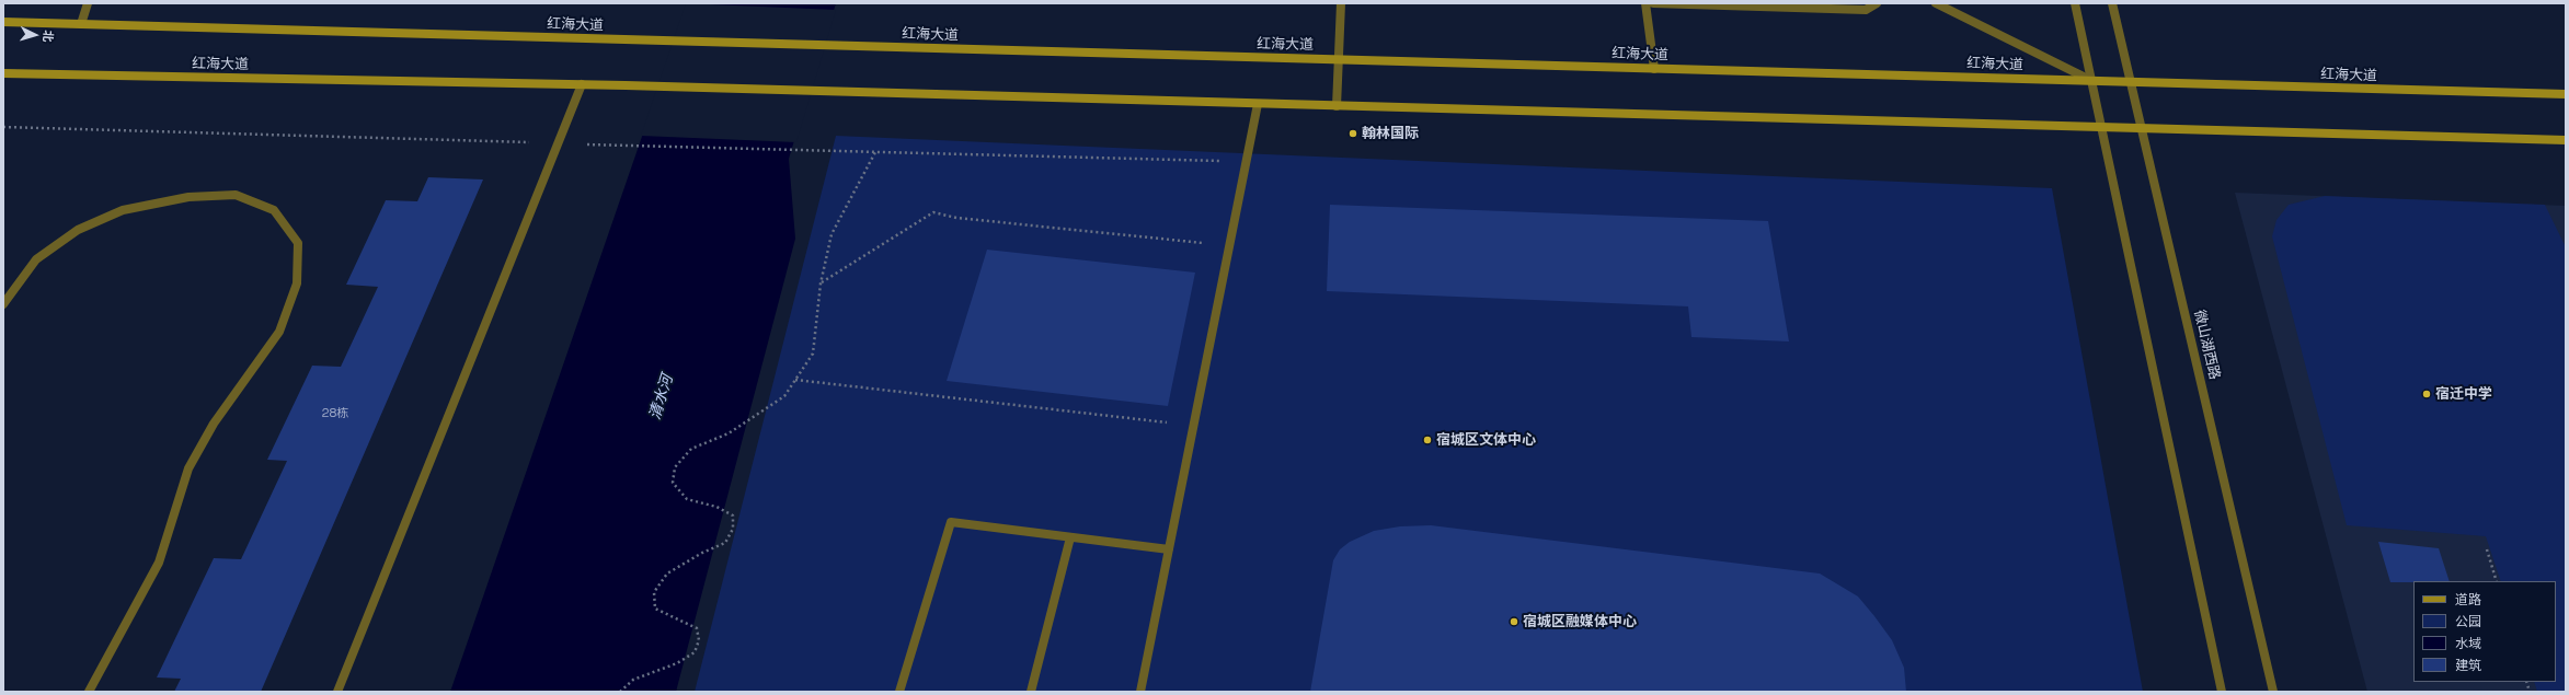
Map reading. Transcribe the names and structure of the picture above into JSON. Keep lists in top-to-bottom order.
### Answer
{
  "streets": {
    "main road": ["红海大道"],
    "street": ["微山湖西路"]
  },
  "crossings": [
    ["红海大道", "微山湖西路"]
  ],
  "water": ["清水河"],
  "places": [
    "翰林国际",
    "宿迁中学",
    "宿城区文体中心",
    "宿城区融媒体中心"
  ],
  "house_numbers": ["28栋"],
  "legend": [
    "道路",
    "公园",
    "水域",
    "建筑"
  ],
  "north": "right"
}
